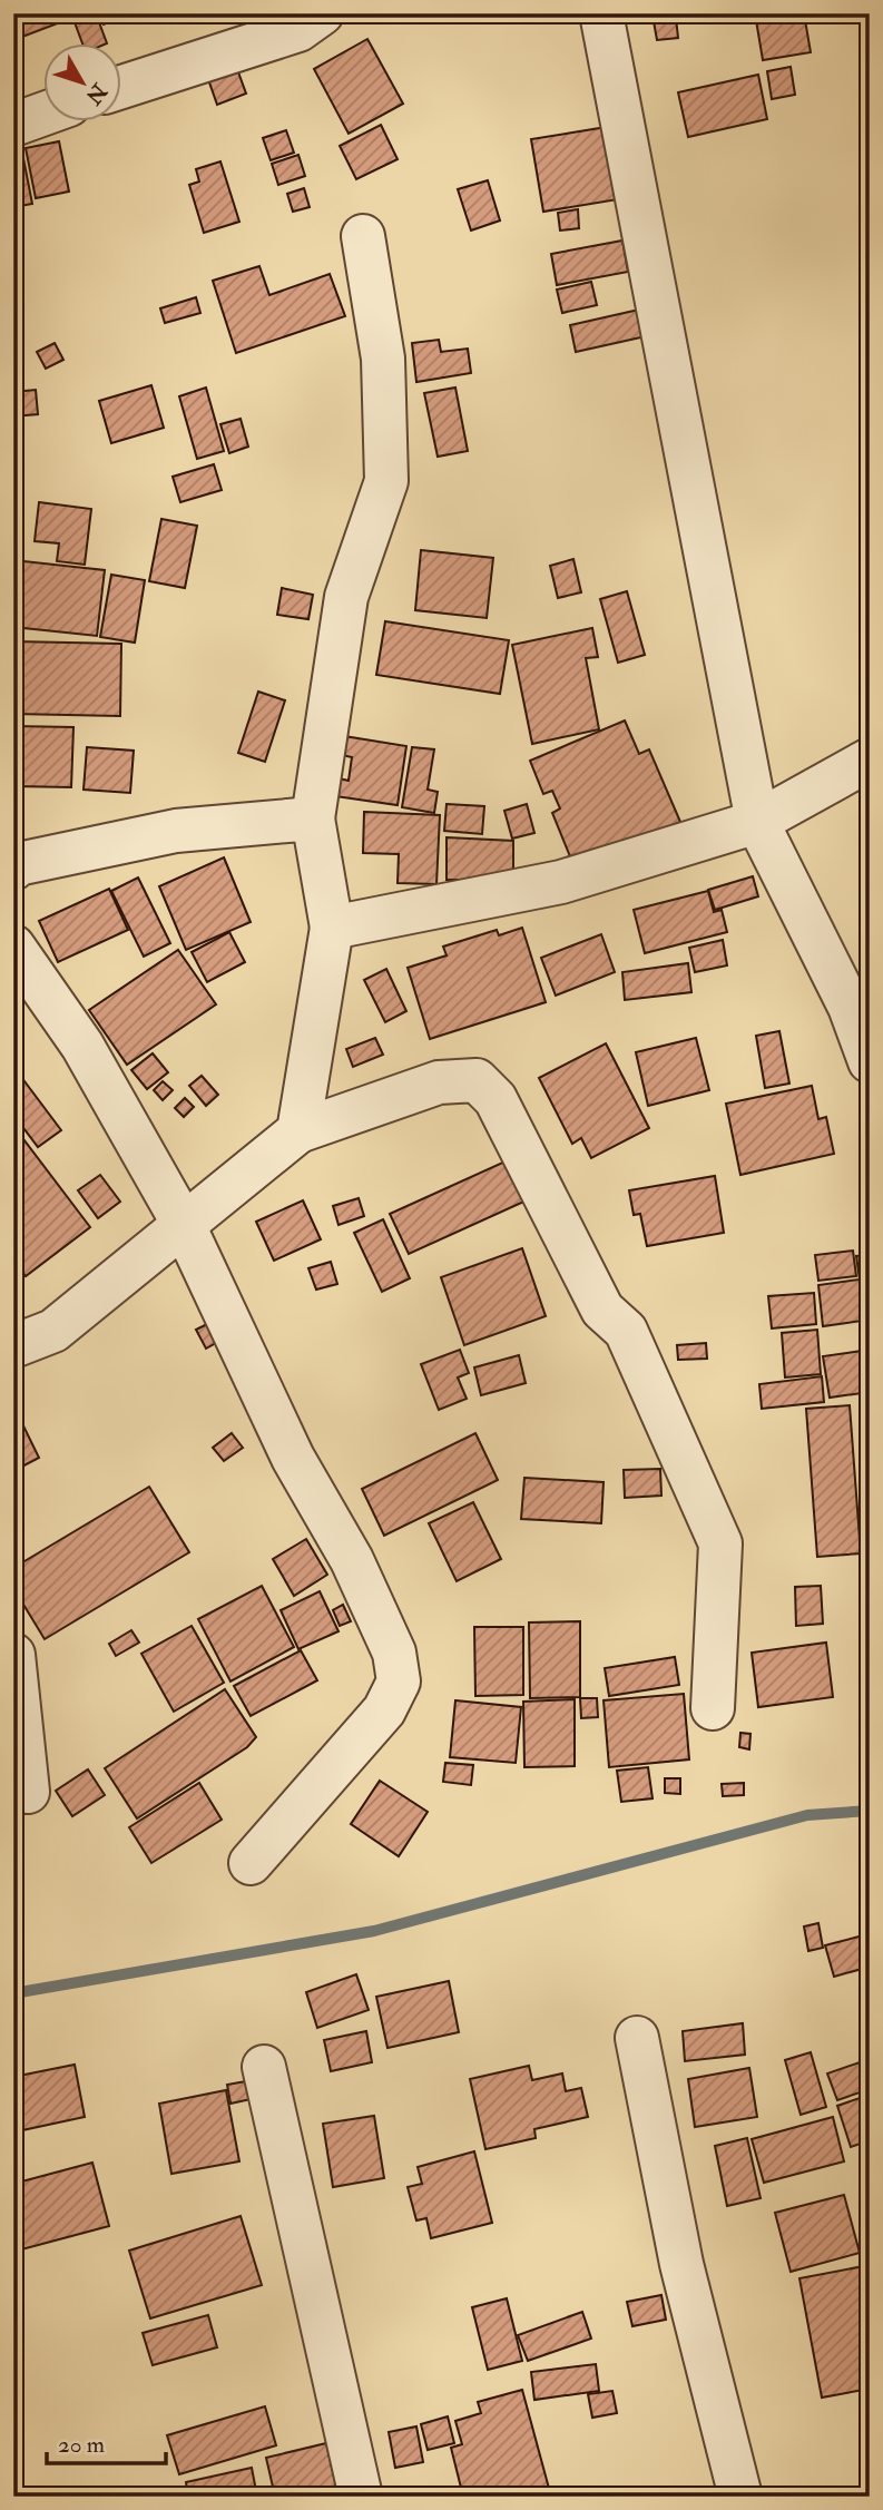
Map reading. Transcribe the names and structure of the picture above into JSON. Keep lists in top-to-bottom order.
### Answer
{
  "scale_bar": "20 m",
  "north": "bottom right"
}
